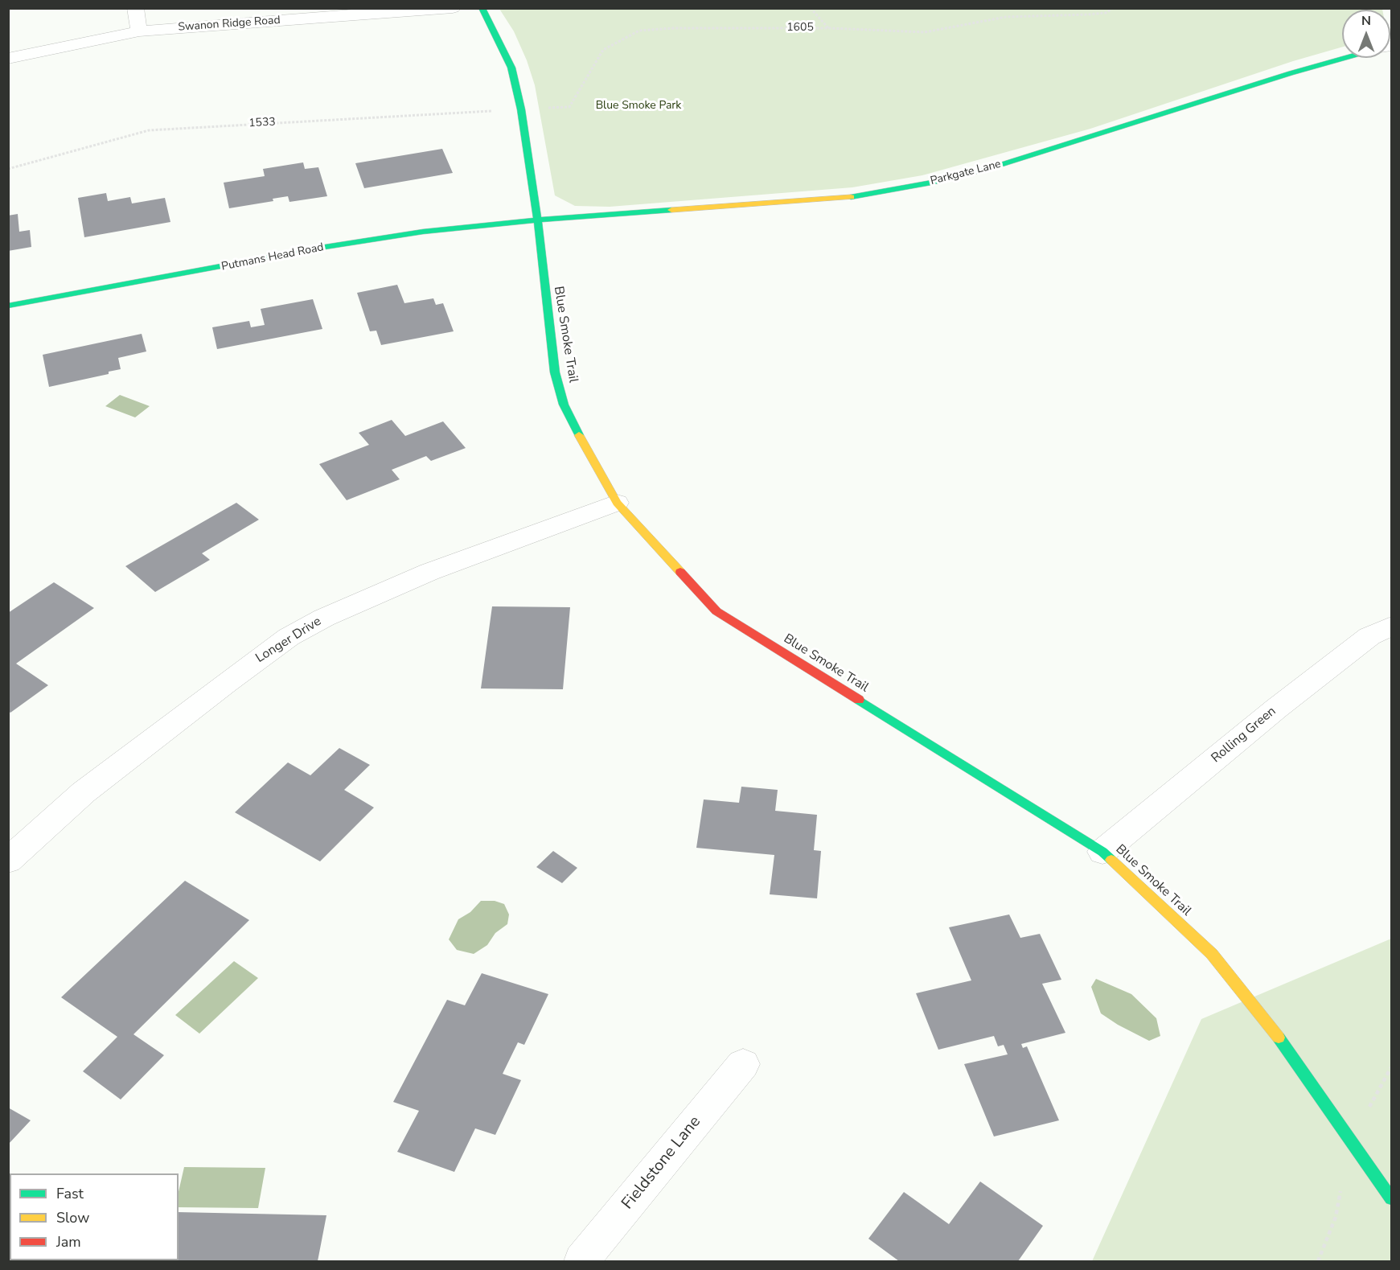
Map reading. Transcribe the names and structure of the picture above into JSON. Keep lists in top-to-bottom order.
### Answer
{
  "streets": {
    "street": [
      "Swanon Ridge Road",
      "Parkgate Lane",
      "Putmans Head Road",
      "Blue Smoke Trail",
      "Longer Drive",
      "Rolling Green",
      "Fieldstone Lane"
    ],
    "path": ["1605", "1533"]
  },
  "crossings": [
    ["1605", "1533"],
    ["1605", "Blue Smoke Trail"],
    ["1533", "Blue Smoke Trail"],
    ["Parkgate Lane", "Putmans Head Road"],
    ["Parkgate Lane", "Blue Smoke Trail"],
    ["Putmans Head Road", "Blue Smoke Trail"],
    ["Blue Smoke Trail", "Longer Drive"],
    ["Blue Smoke Trail", "Rolling Green"]
  ],
  "parks": ["Blue Smoke Park"],
  "legend": ["Fast", "Slow", "Jam"],
  "north": "top"
}
